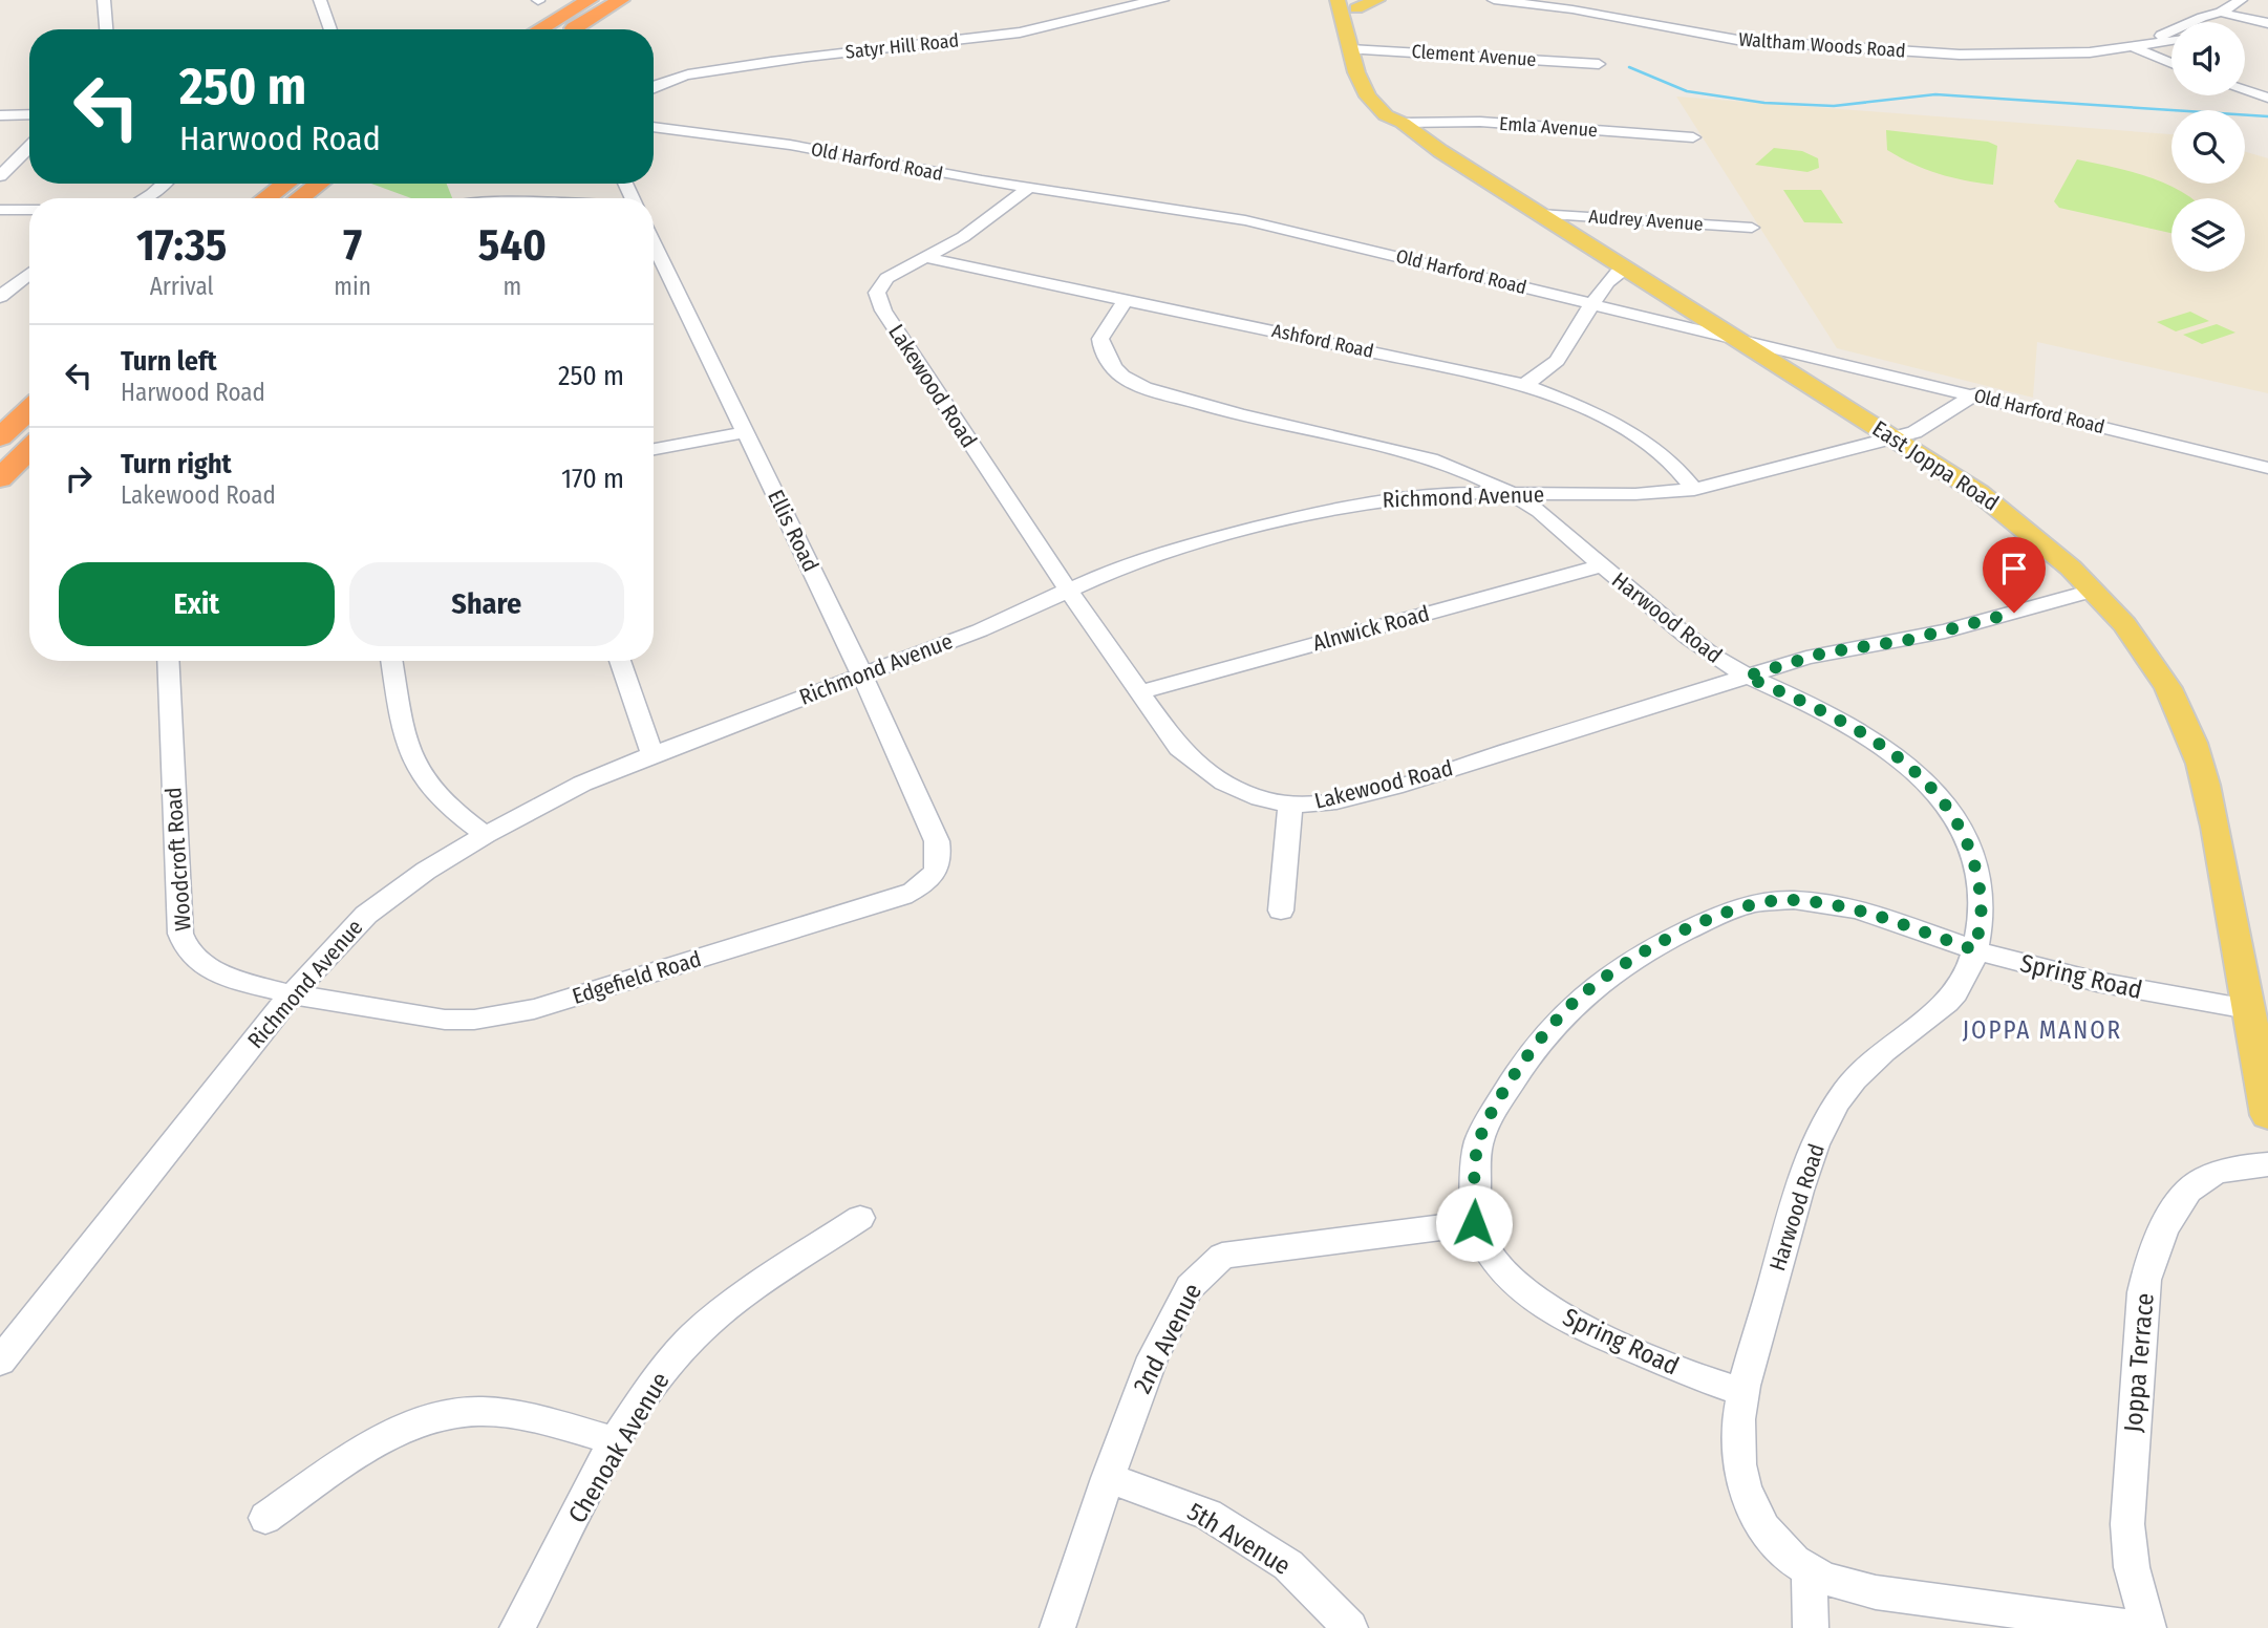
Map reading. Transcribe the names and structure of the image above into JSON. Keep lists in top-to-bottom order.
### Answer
{
  "streets": {
    "main road": ["East Joppa Road"],
    "street": [
      "Waltham Woods Road",
      "Satyr Hill Road",
      "Clement Avenue",
      "Emla Avenue",
      "Old Harford Road",
      "Audrey Avenue",
      "Ashford Road",
      "Lakewood Road",
      "Richmond Avenue",
      "Ellis Road",
      "Harwood Road",
      "Alnwick Road",
      "Woodcroft Road",
      "Spring Road",
      "Edgefield Road",
      "2nd Avenue",
      "Joppa Terrace",
      "Chenoak Avenue",
      "5th Avenue"
    ]
  },
  "crossings": [
    ["Clement Avenue", "East Joppa Road"],
    ["Emla Avenue", "East Joppa Road"],
    ["Old Harford Road", "Lakewood Road"],
    ["Old Harford Road", "East Joppa Road"],
    ["Old Harford Road", "Richmond Avenue"],
    ["Audrey Avenue", "East Joppa Road"],
    ["Ashford Road", "Lakewood Road"],
    ["Ashford Road", "Richmond Avenue"],
    ["Ashford Road", "Harwood Road"],
    ["Lakewood Road", "East Joppa Road"],
    ["Lakewood Road", "Richmond Avenue"],
    ["Lakewood Road", "Harwood Road"],
    ["Lakewood Road", "Alnwick Road"],
    ["East Joppa Road", "Richmond Avenue"],
    ["East Joppa Road", "Spring Road"],
    ["Richmond Avenue", "Ellis Road"],
    ["Richmond Avenue", "Harwood Road"],
    ["Richmond Avenue", "Woodcroft Road"],
    ["Richmond Avenue", "Edgefield Road"],
    ["Ellis Road", "Edgefield Road"],
    ["Harwood Road", "Alnwick Road"],
    ["Harwood Road", "Spring Road"],
    ["Woodcroft Road", "Edgefield Road"],
    ["Spring Road", "2nd Avenue"],
    ["2nd Avenue", "5th Avenue"]
  ],
  "districts": ["JOPPA MANOR"],
  "page": {
    "turn": ["250 m", "Harwood Road"],
    "eta": [
      "17:35",
      "Arrival",
      "7",
      "min",
      "540",
      "m"
    ],
    "list": [
      {
        "name": "Turn left",
        "note": "Harwood Road",
        "value": "250 m"
      },
      {
        "name": "Turn right",
        "note": "Lakewood Road",
        "value": "170 m"
      }
    ],
    "buttons": ["Exit", "Share"]
  }
}
